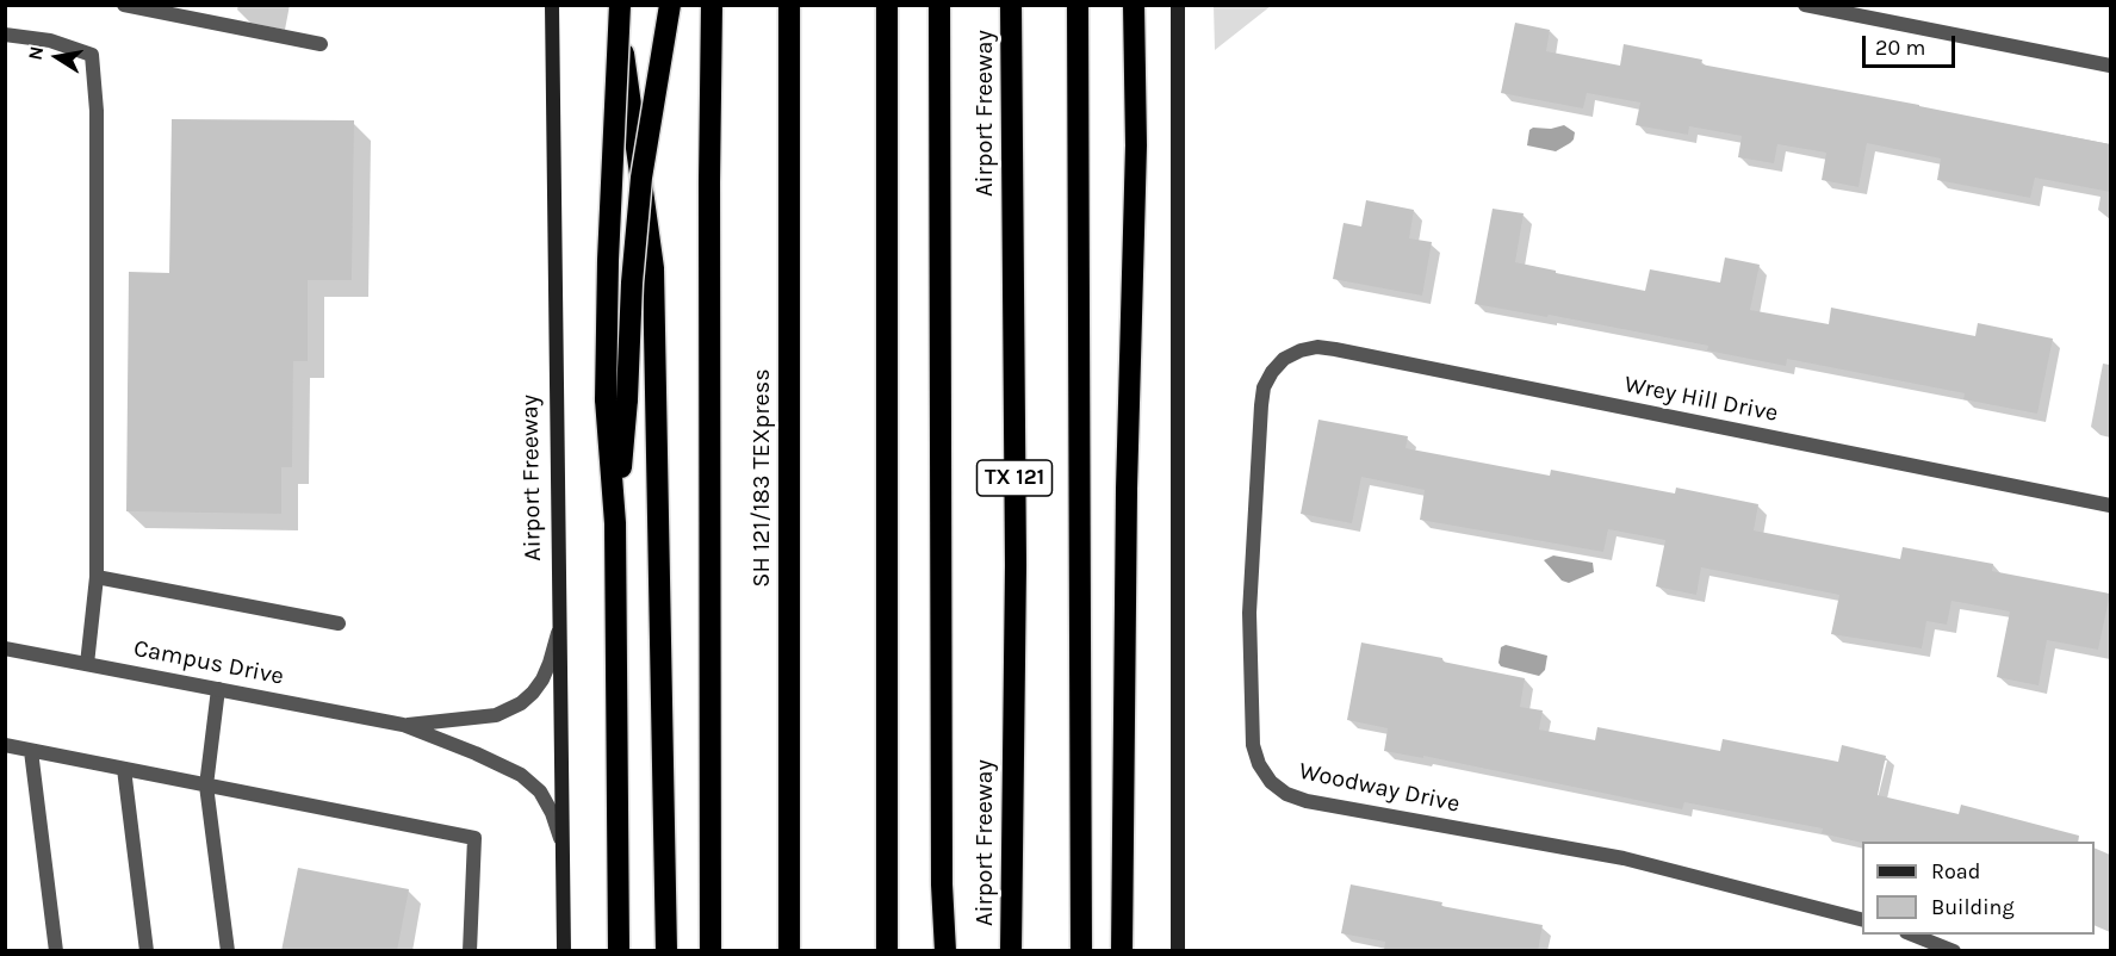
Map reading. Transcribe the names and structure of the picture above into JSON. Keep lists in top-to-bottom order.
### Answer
{
  "streets": {
    "highway": ["Airport Freeway", "SH 121/183 TEXpress", "TX 121"],
    "street": ["Wrey Hill Drive", "Campus Drive", "Woodway Drive"]
  },
  "crossings": [
    ["Airport Freeway", "Campus Drive"],
    ["Wrey Hill Drive", "Woodway Drive"]
  ],
  "legend": ["Road", "Building"],
  "scale_bar": "20 m",
  "north": "left"
}
